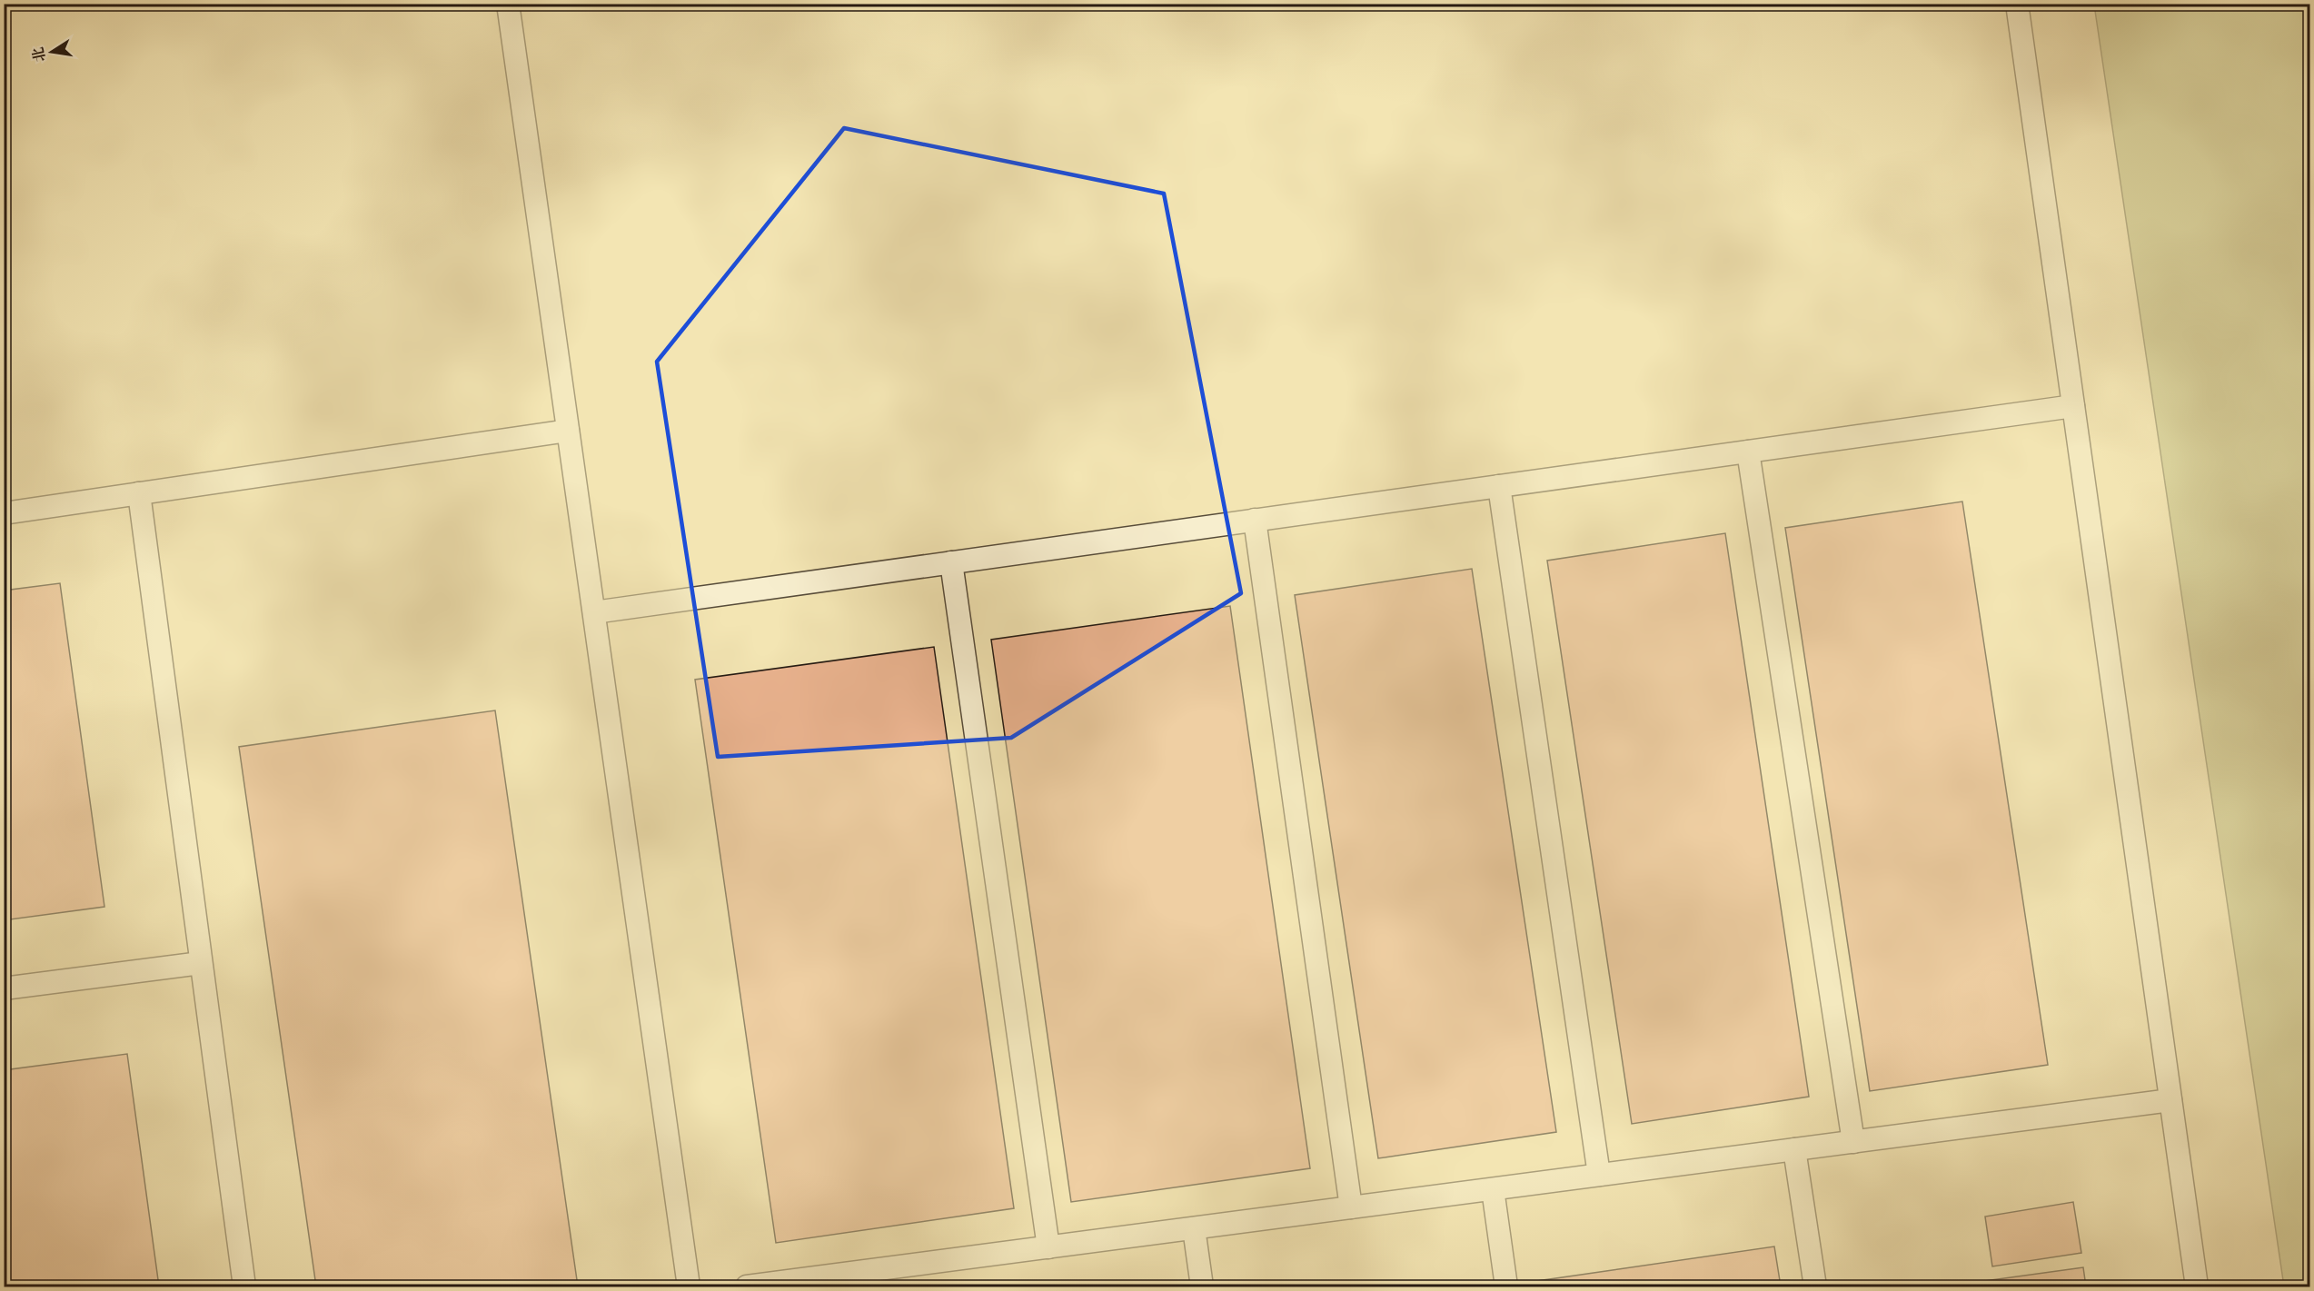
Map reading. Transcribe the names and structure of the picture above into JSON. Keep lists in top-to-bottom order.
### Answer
{
  "north": "left"
}
